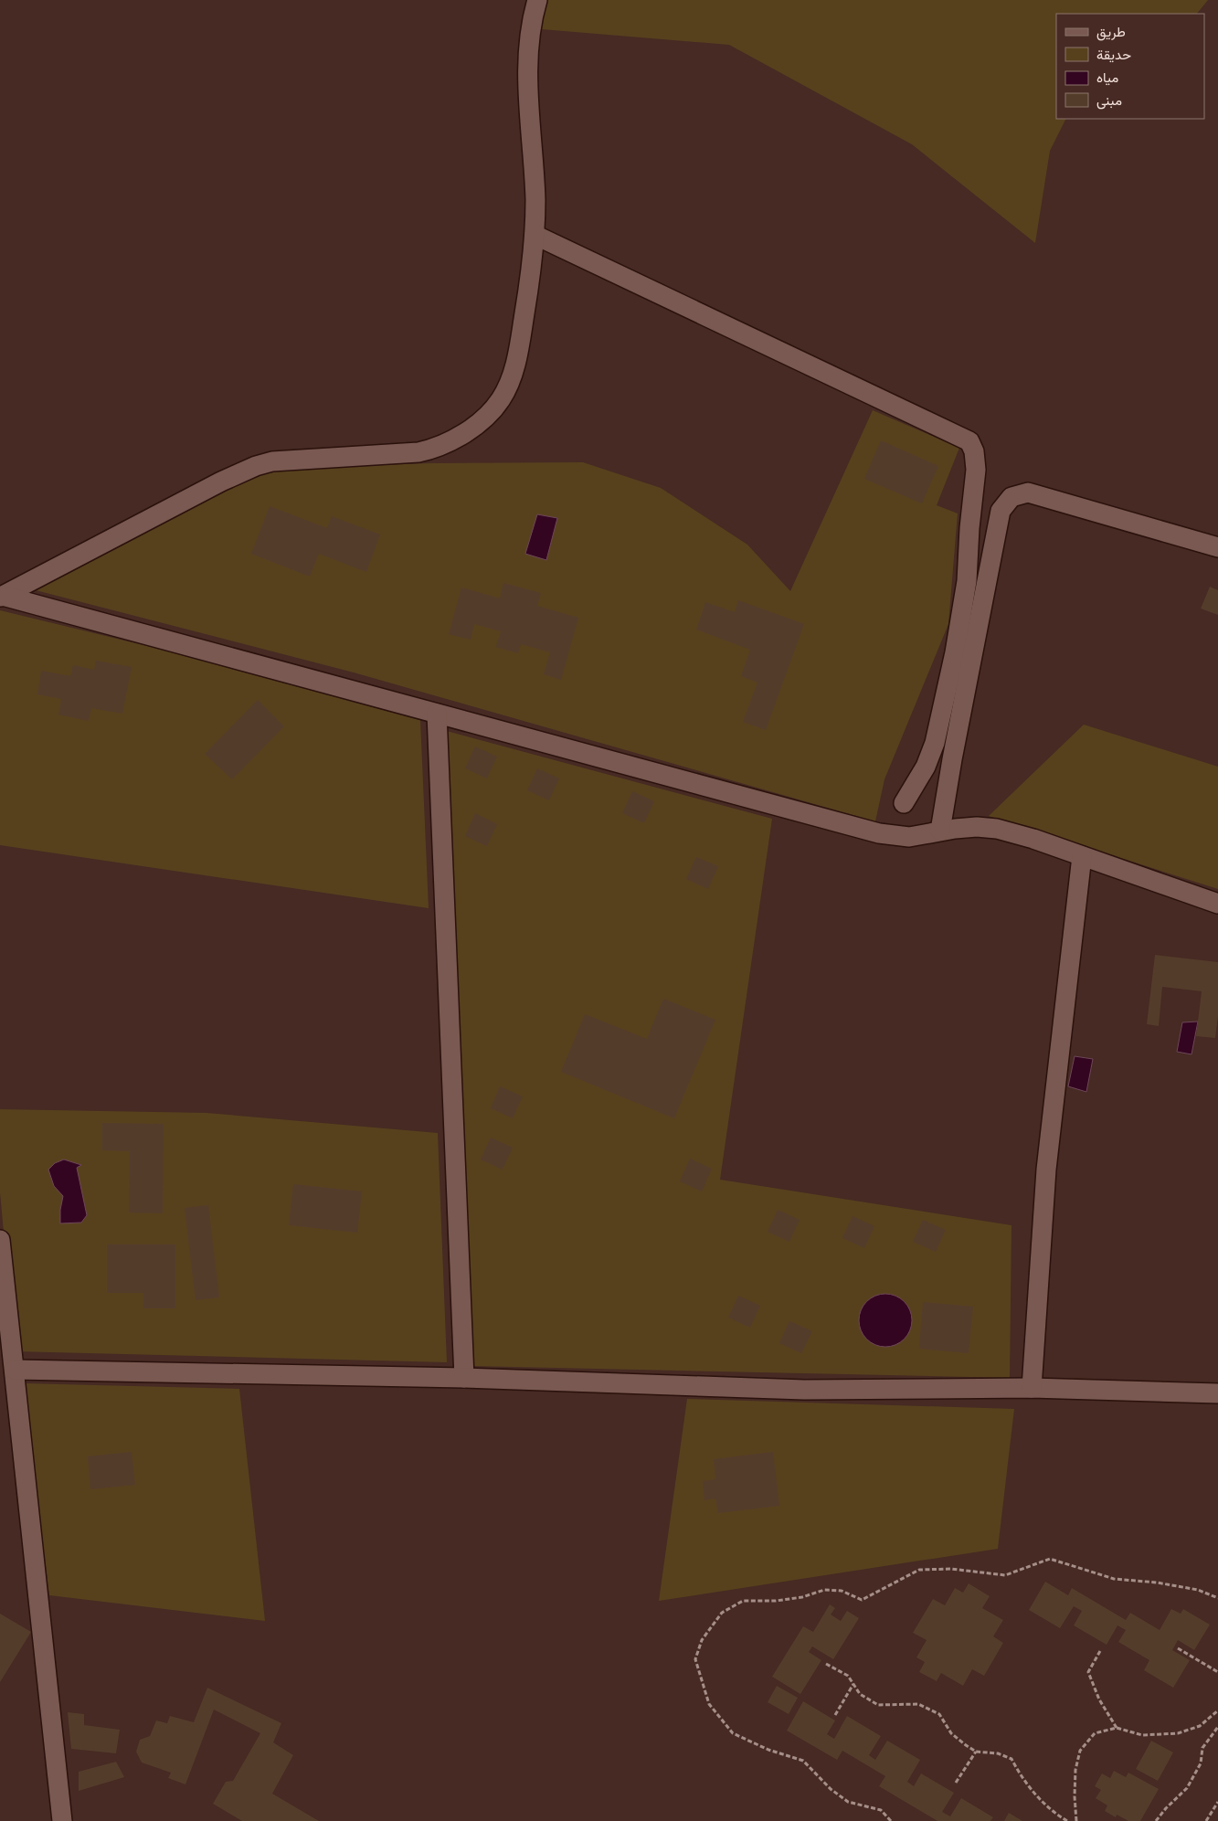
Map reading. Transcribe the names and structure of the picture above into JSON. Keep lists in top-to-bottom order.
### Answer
{
  "legend": [
    "طريق",
    "حديقة",
    "مياه",
    "مبنى"
  ]
}
